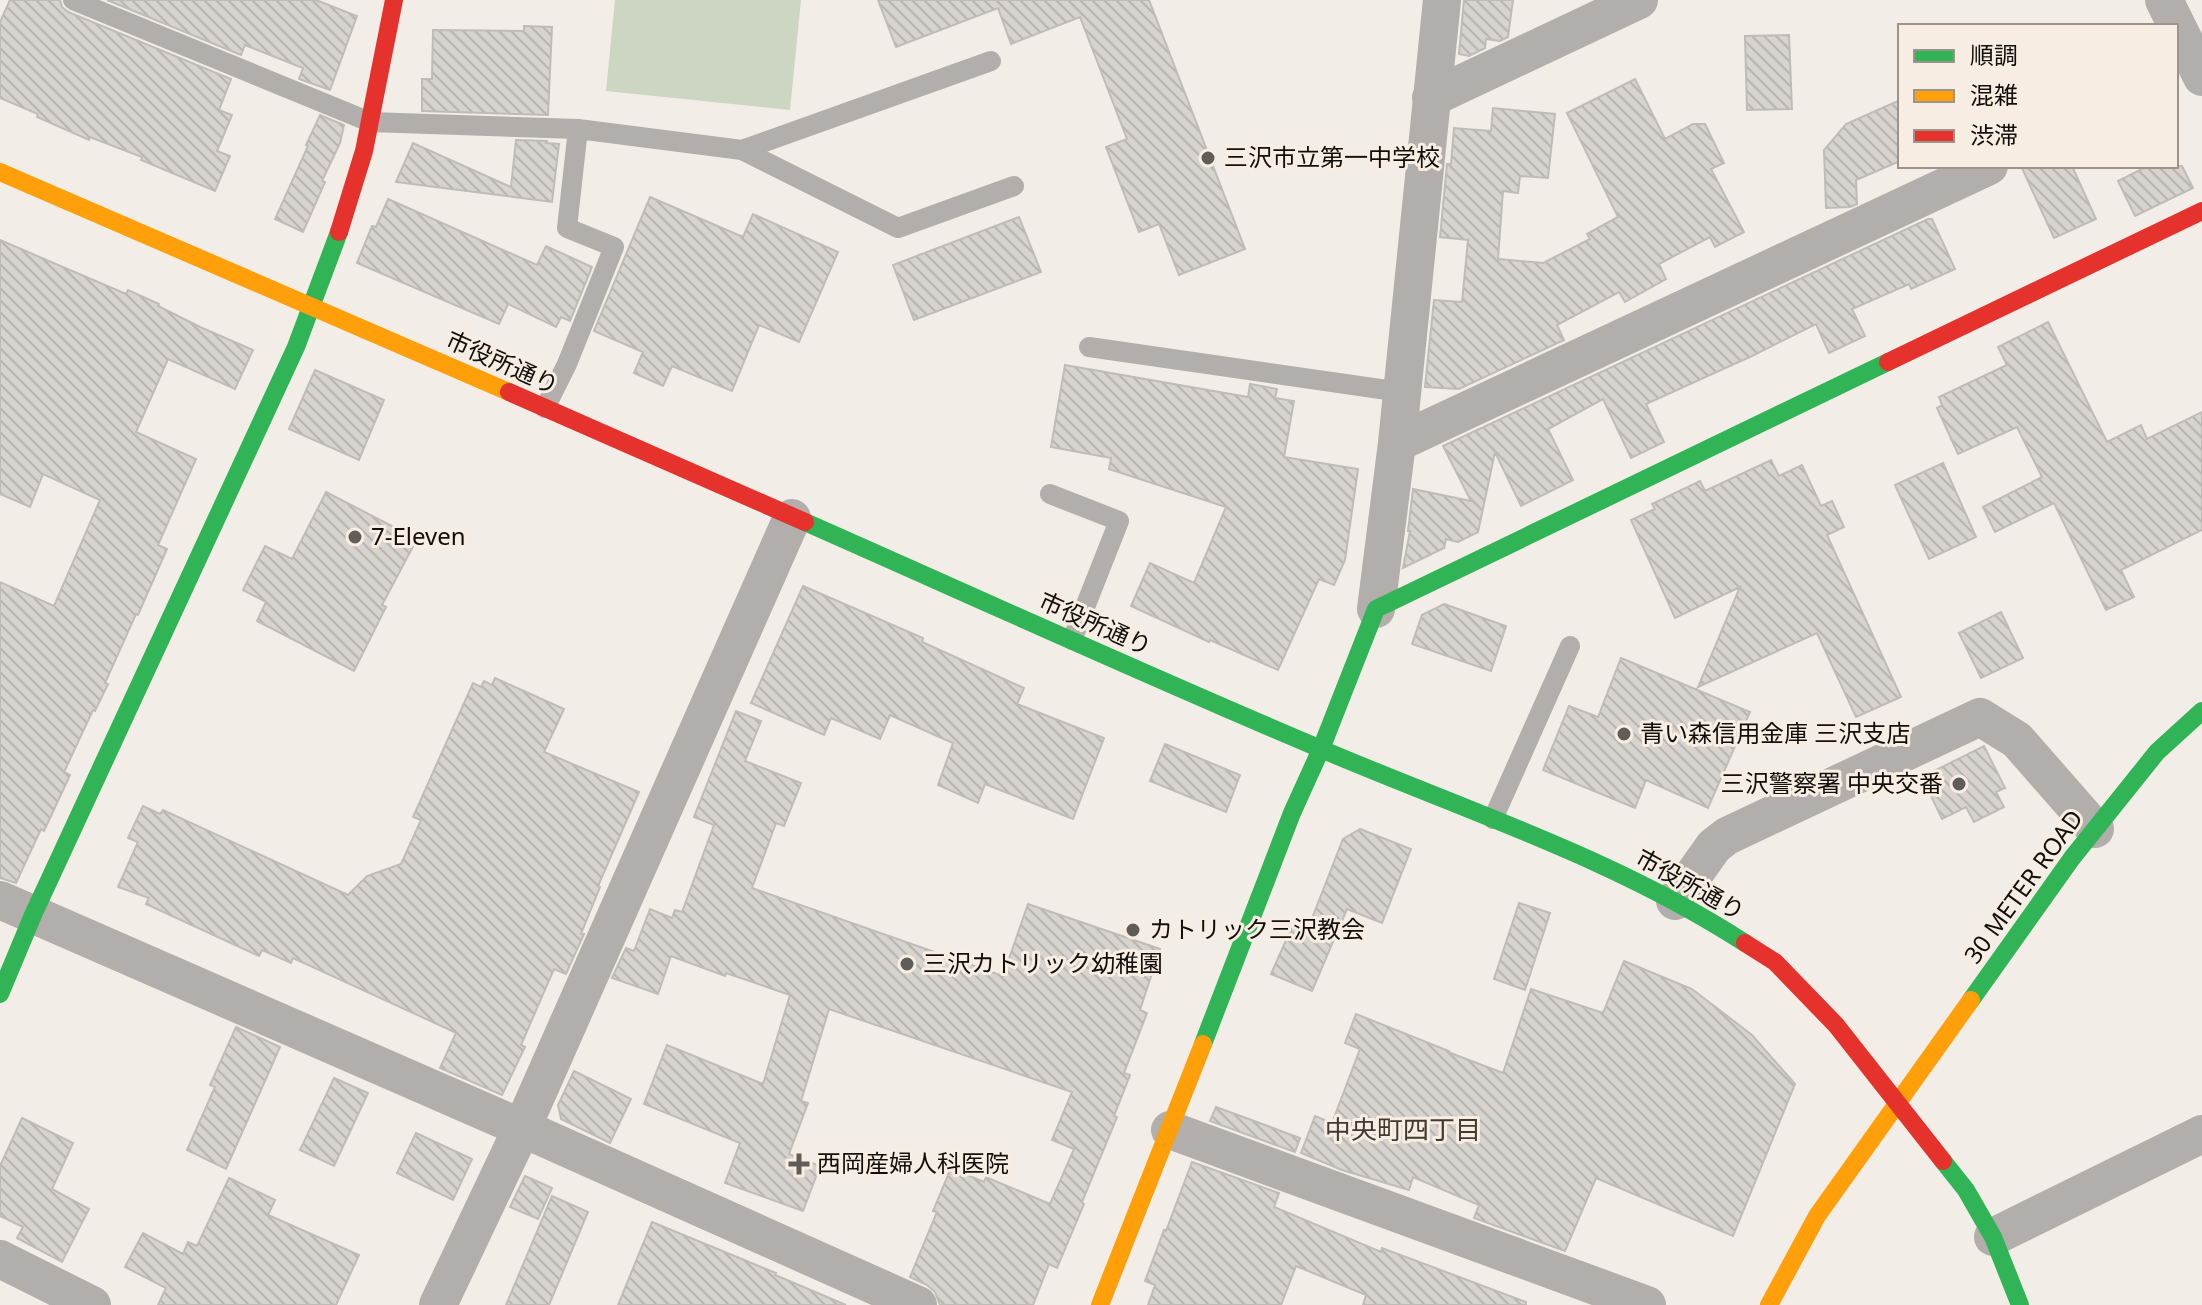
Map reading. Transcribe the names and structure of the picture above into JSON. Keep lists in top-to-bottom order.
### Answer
{
  "streets": {
    "street": ["市役所通り", "30 METER ROAD"]
  },
  "crossings": [
    ["市役所通り", "30 METER ROAD"]
  ],
  "districts": ["中央町四丁目"],
  "places": {
    "other": [
      "三沢市立第一中学校",
      "7-Eleven",
      "青い森信用金庫 三沢支店",
      "三沢警察署 中央交番",
      "カトリック三沢教会",
      "三沢カトリック幼稚園"
    ],
    "health": ["西岡産婦人科医院"]
  },
  "legend": ["順調", "混雑", "渋滞"]
}
